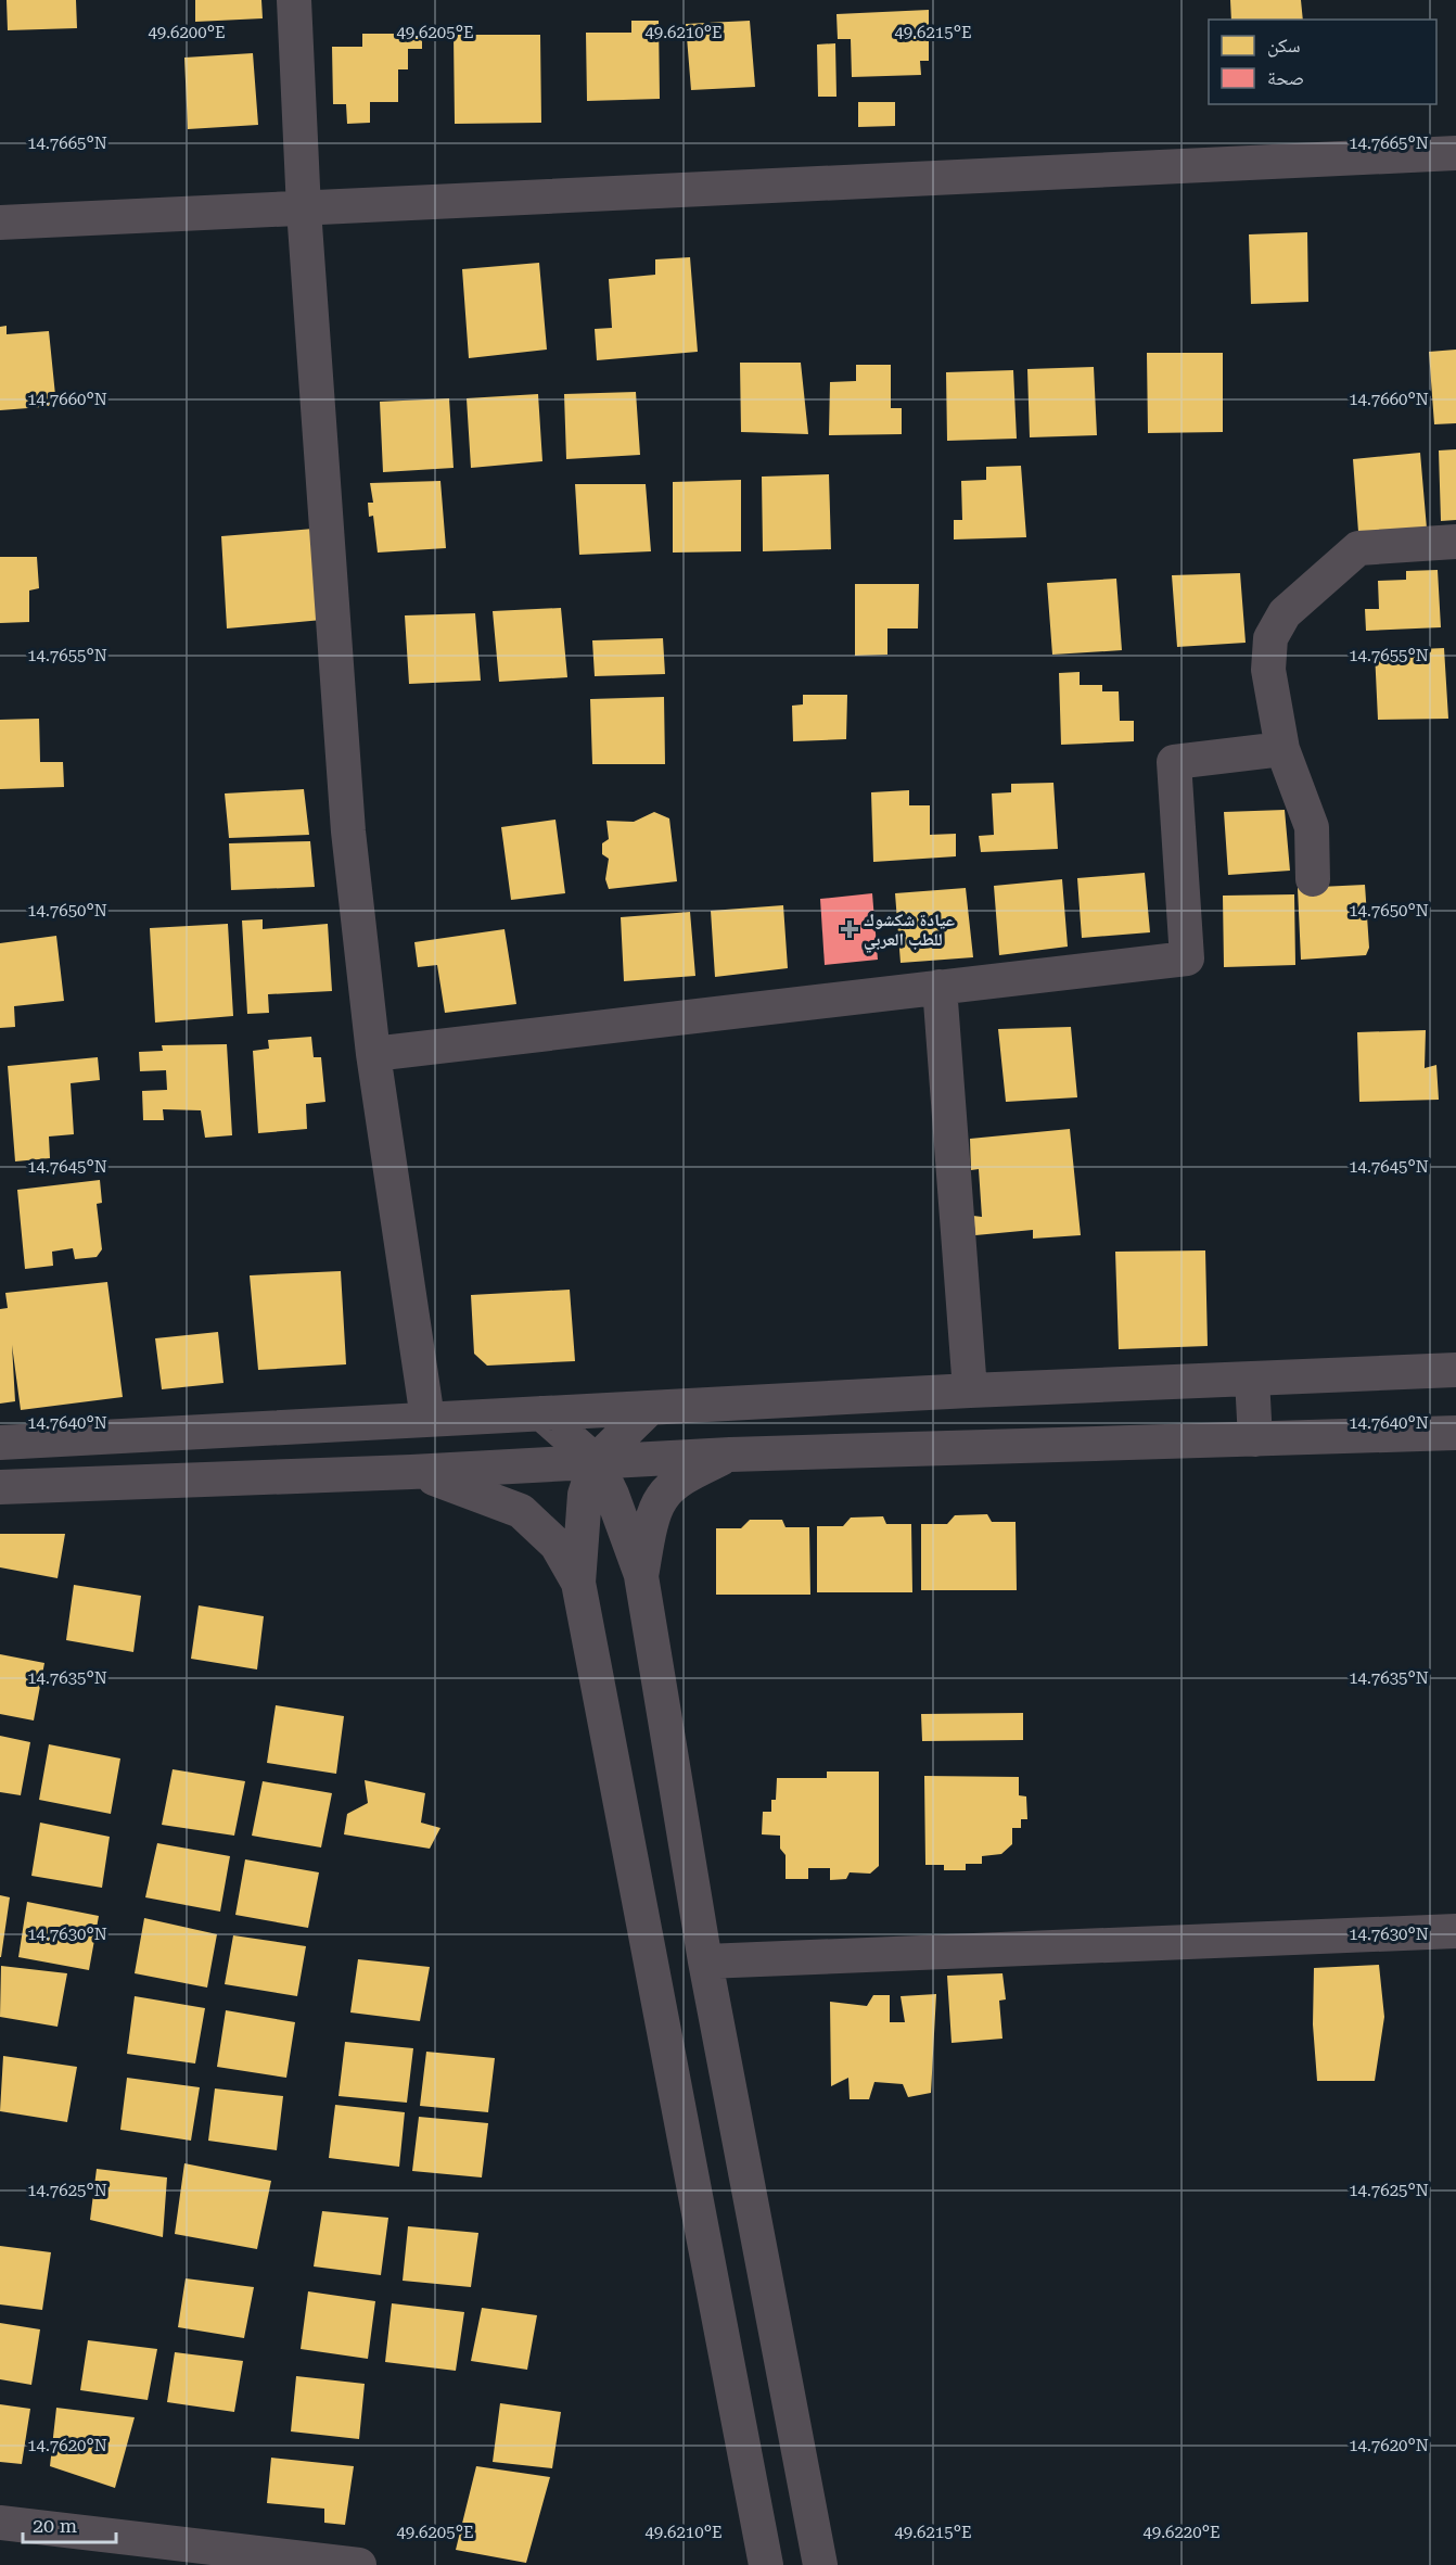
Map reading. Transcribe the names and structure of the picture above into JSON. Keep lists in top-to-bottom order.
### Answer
{
  "places": {
    "health": ["عيادة شكشوك للطب العربي"]
  },
  "legend": ["سكن", "صحة"],
  "scale_bar": "20 m",
  "coordinates": [
    "49.6200°E",
    "49.6205°E",
    "49.6210°E",
    "49.6215°E",
    "14.7665°N",
    "14.7660°N",
    "14.7655°N",
    "14.7650°N",
    "14.7645°N",
    "14.7640°N",
    "14.7635°N",
    "14.7630°N",
    "14.7625°N",
    "14.7620°N",
    "49.6220°E"
  ]
}
